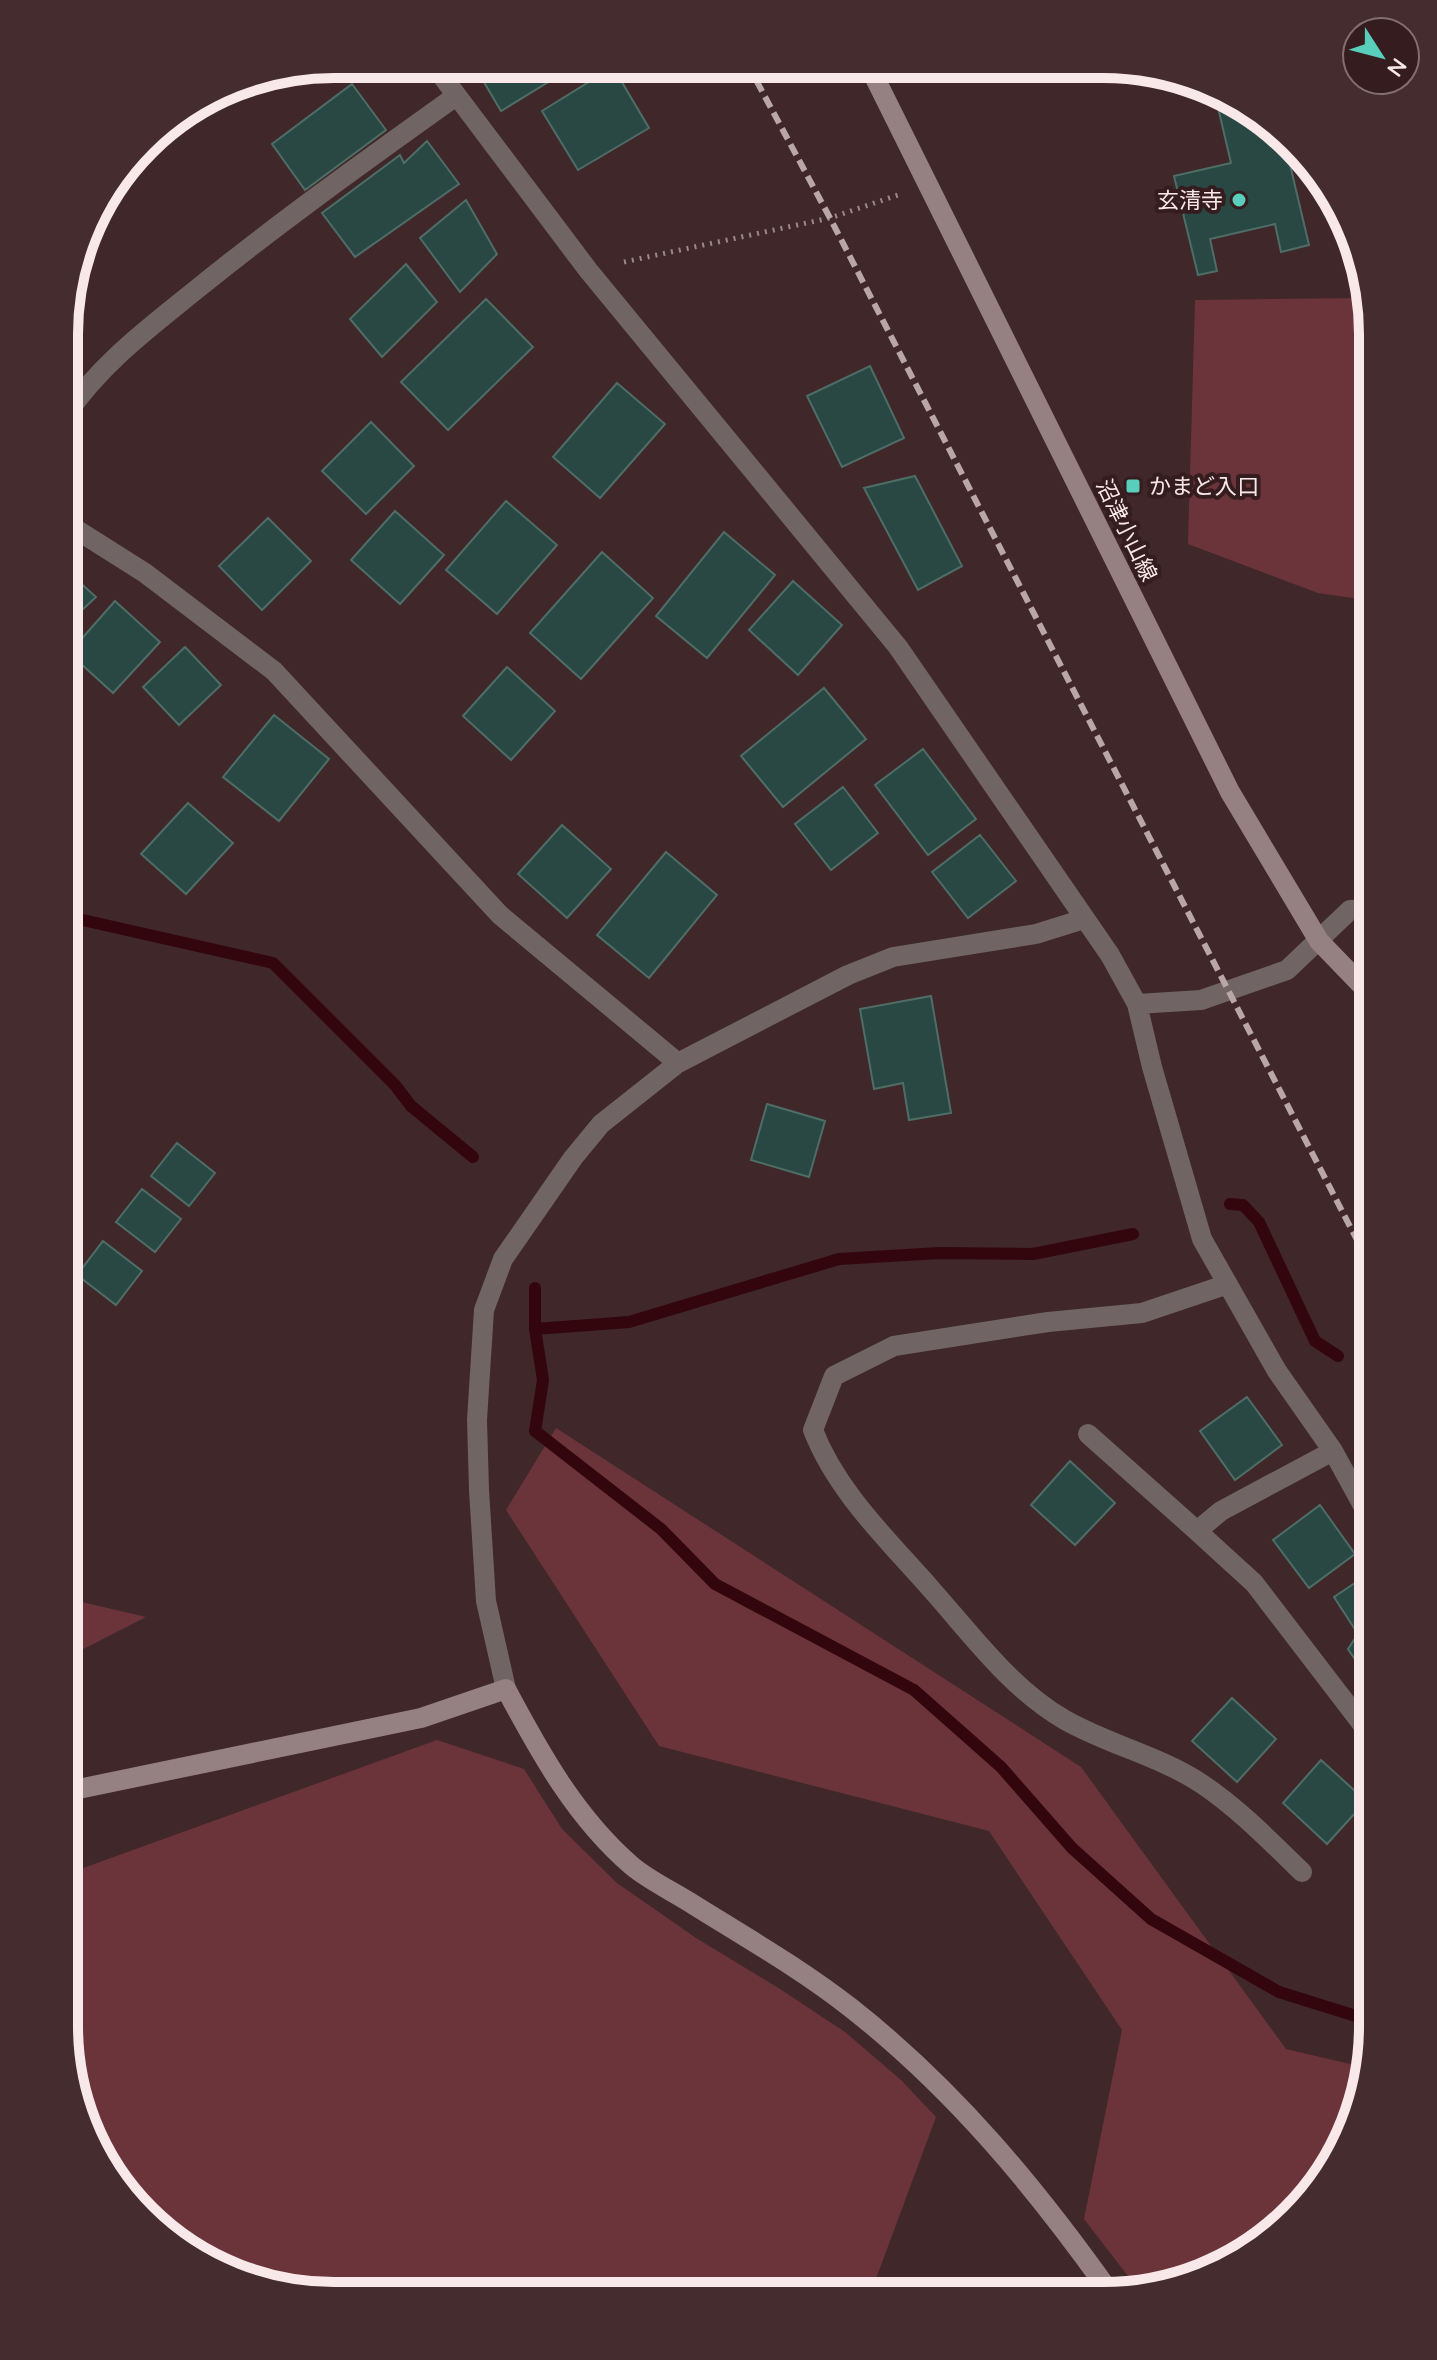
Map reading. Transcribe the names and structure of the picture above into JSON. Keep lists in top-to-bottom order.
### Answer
{
  "streets": {
    "street": ["沼津小山線"]
  },
  "places": {
    "other": ["玄清寺"],
    "transit": ["かまど入口"]
  },
  "north": "bottom right"
}
